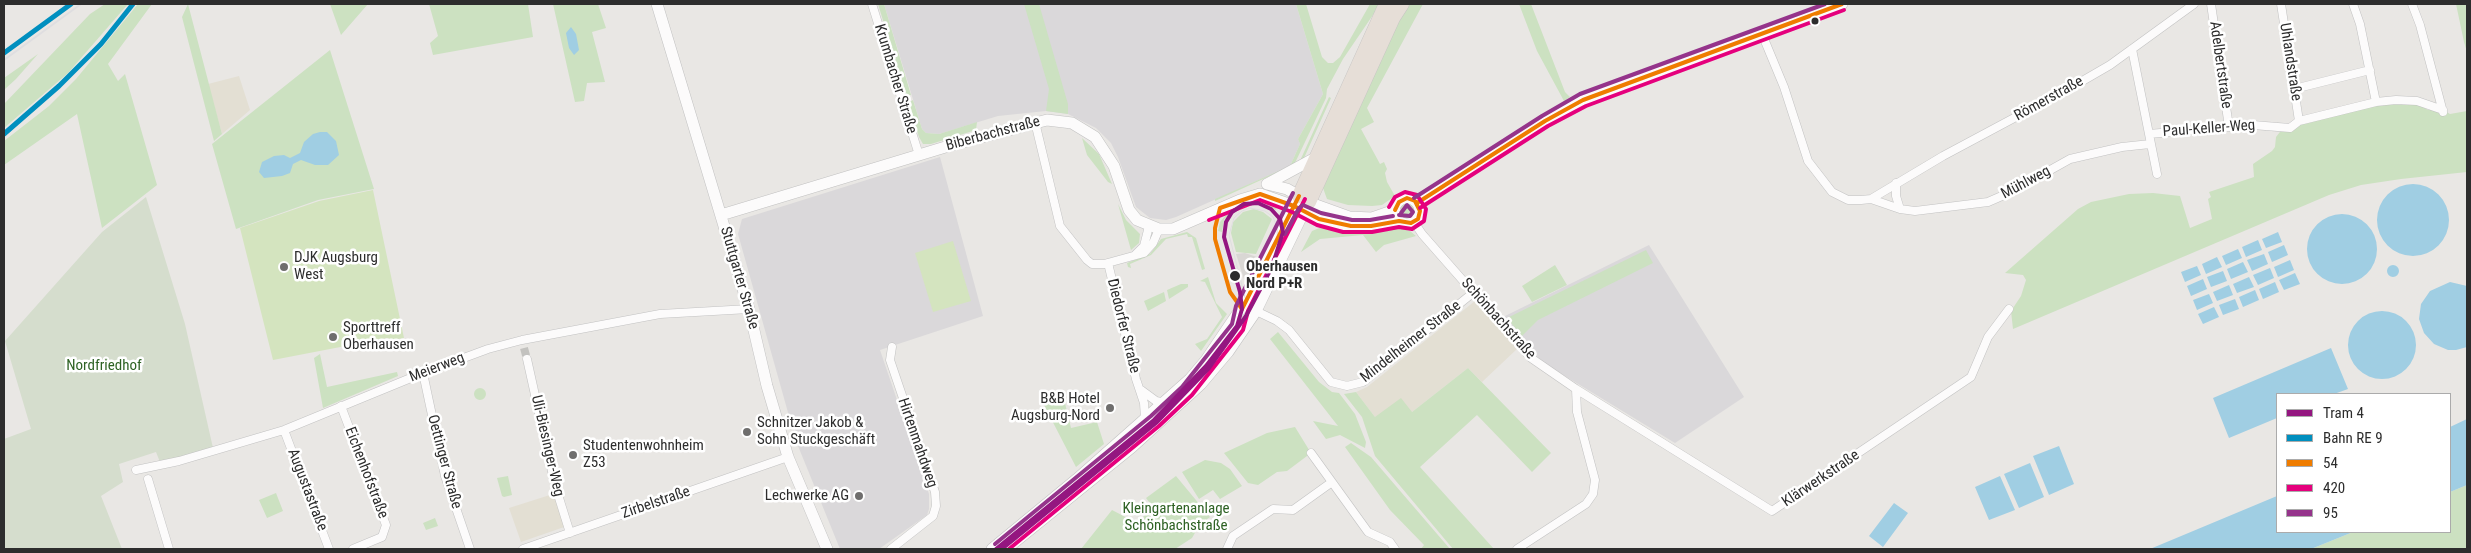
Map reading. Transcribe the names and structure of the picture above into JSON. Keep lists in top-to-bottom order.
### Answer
{
  "streets": {
    "main road": ["Biberbachstraße", "Stuttgarter Straße"],
    "street": [
      "Uhlandstraße",
      "Adelbertstraße",
      "Krumbacher Straße",
      "Römerstraße",
      "Paul-Keller-Weg",
      "Mühlweg",
      "Schönbachstraße",
      "Diedorfer Straße",
      "Mindelheimer Straße",
      "Meierweg",
      "Hirtenmahdweg",
      "Uli-Biesinger-Weg",
      "Oettinger Straße",
      "Eichenhofstraße",
      "Klärwerkstraße",
      "Augustastraße",
      "Zirbelstraße"
    ]
  },
  "crossings": [
    ["Uhlandstraße", "Paul-Keller-Weg"],
    ["Adelbertstraße", "Paul-Keller-Weg"],
    ["Krumbacher Straße", "Biberbachstraße"],
    ["Biberbachstraße", "Stuttgarter Straße"],
    ["Biberbachstraße", "Diedorfer Straße"],
    ["Stuttgarter Straße", "Meierweg"],
    ["Stuttgarter Straße", "Zirbelstraße"],
    ["Schönbachstraße", "Mindelheimer Straße"],
    ["Schönbachstraße", "Klärwerkstraße"],
    ["Meierweg", "Oettinger Straße"],
    ["Meierweg", "Eichenhofstraße"],
    ["Meierweg", "Augustastraße"],
    ["Uli-Biesinger-Weg", "Zirbelstraße"]
  ],
  "parks": ["Nordfriedhof", "Kleingartenanlage Schönbachstraße"],
  "places": [
    "DJK Augsburg West",
    "Oberhausen Nord P+R",
    "Sporttreff Oberhausen",
    "B&B Hotel Augsburg-Nord",
    "Schnitzer Jakob & Sohn Stuckgeschäft",
    "Studentenwohnheim Z53",
    "Lechwerke AG"
  ],
  "lines": [
    "transit line 54",
    "transit line 95",
    "transit line 420",
    "tram line 4"
  ],
  "legend": [
    "Tram 4",
    "Bahn RE 9",
    "54",
    "420",
    "95"
  ]
}
